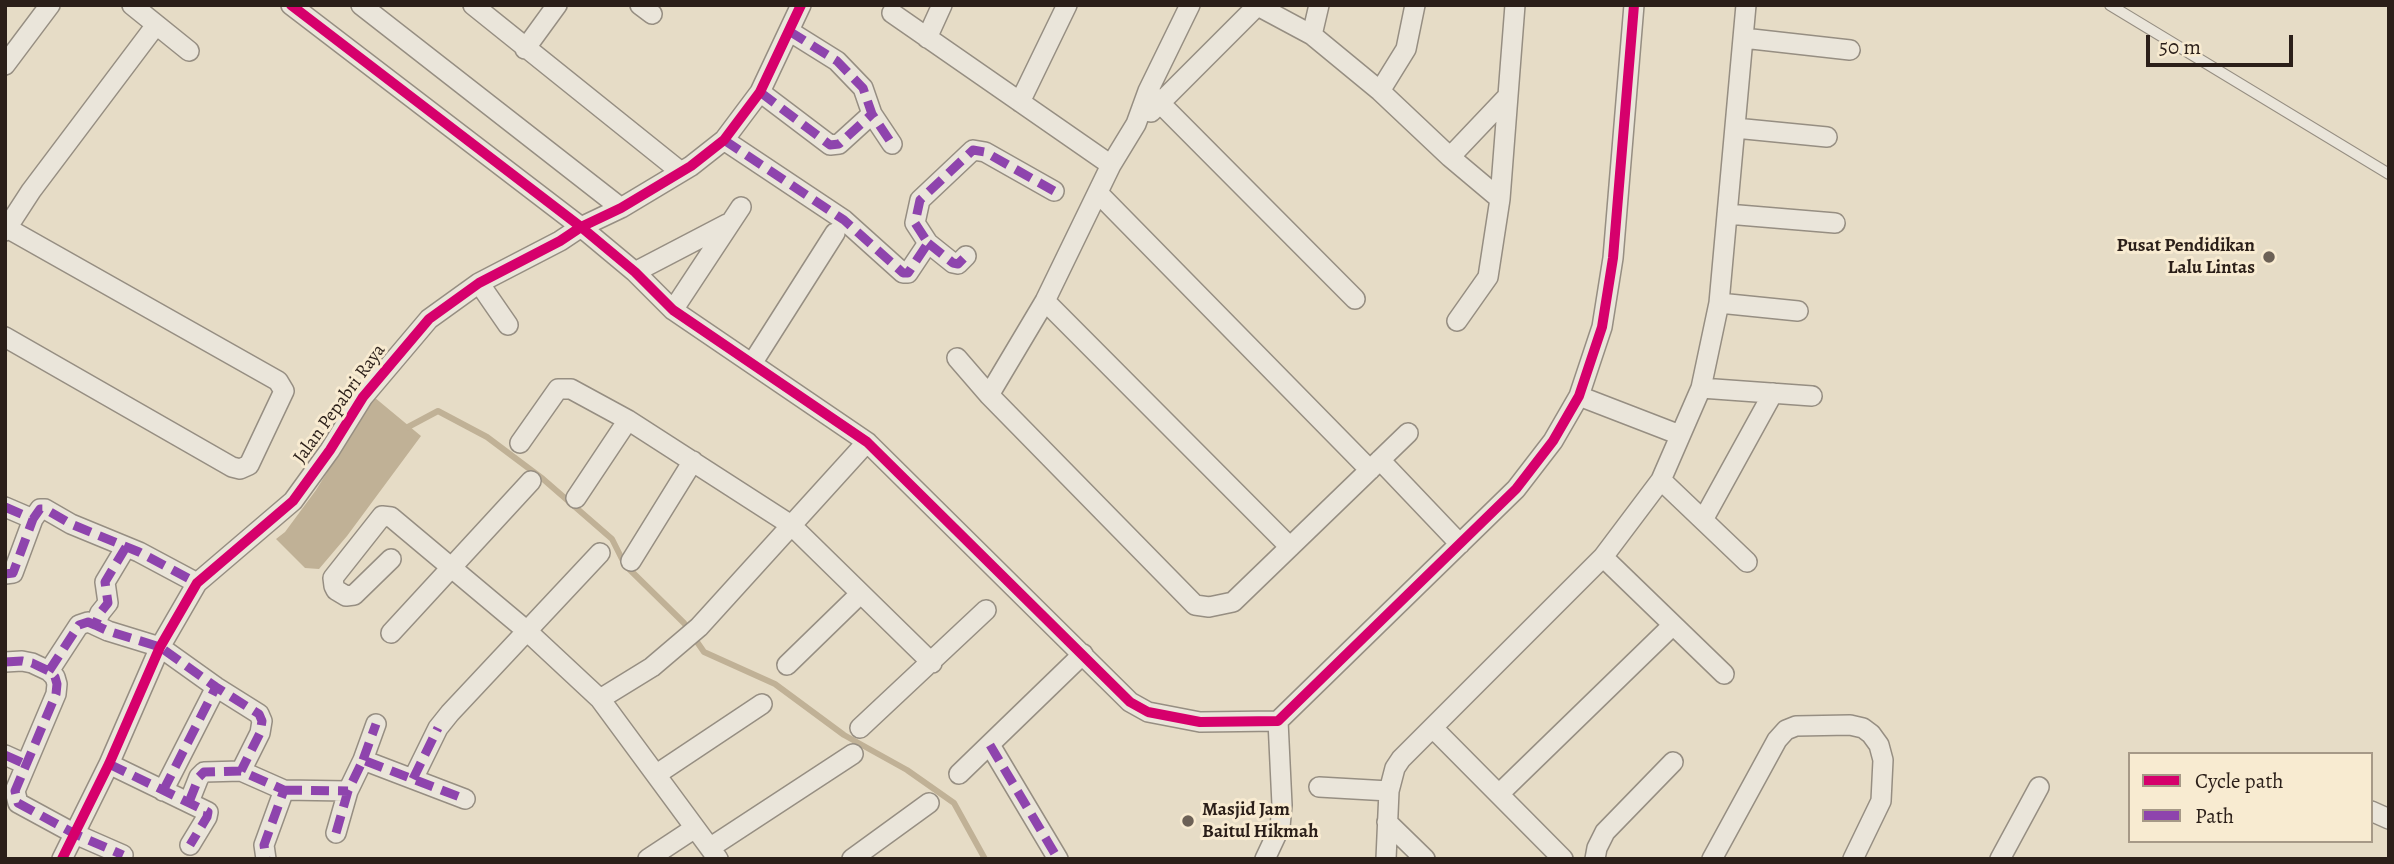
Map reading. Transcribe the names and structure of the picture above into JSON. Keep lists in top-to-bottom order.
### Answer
{
  "streets": {
    "street": ["Jalan Pepabri Raya"]
  },
  "places": ["Pusat Pendidikan Lalu Lintas", "Masjid Jam Baitul Hikmah"],
  "legend": ["Cycle path", "Path"],
  "scale_bar": "50 m"
}
